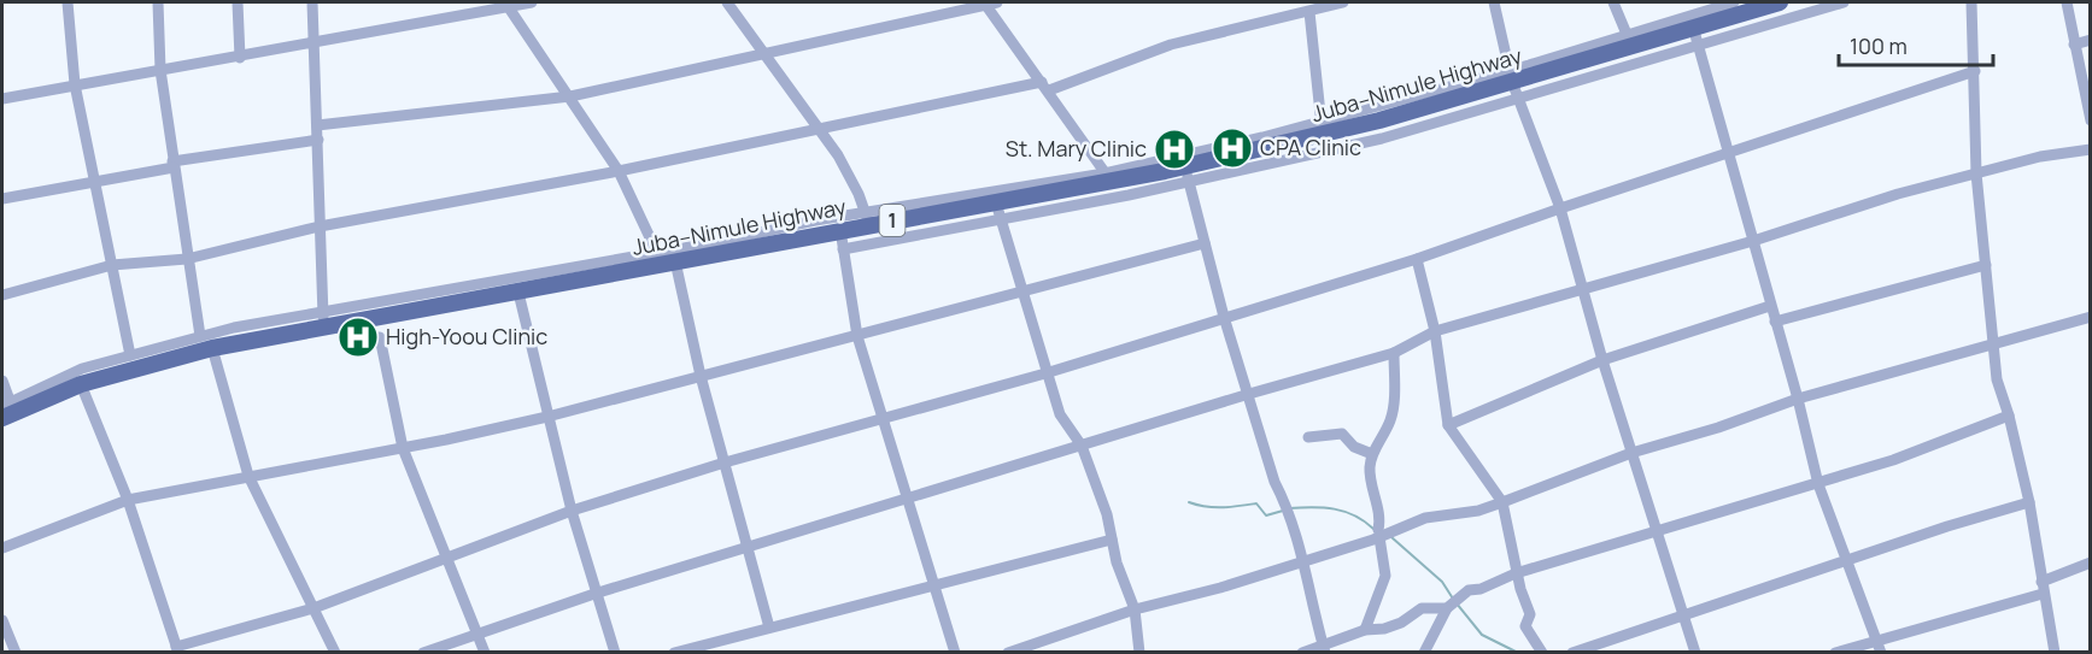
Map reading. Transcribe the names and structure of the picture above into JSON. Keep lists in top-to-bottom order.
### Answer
{
  "streets": {
    "main road": ["Juba–Nimule Highway", "1"]
  },
  "places": {
    "hospital": ["CPA Clinic", "St. Mary Clinic", "High-Yoou Clinic"]
  },
  "scale_bar": "100 m"
}
